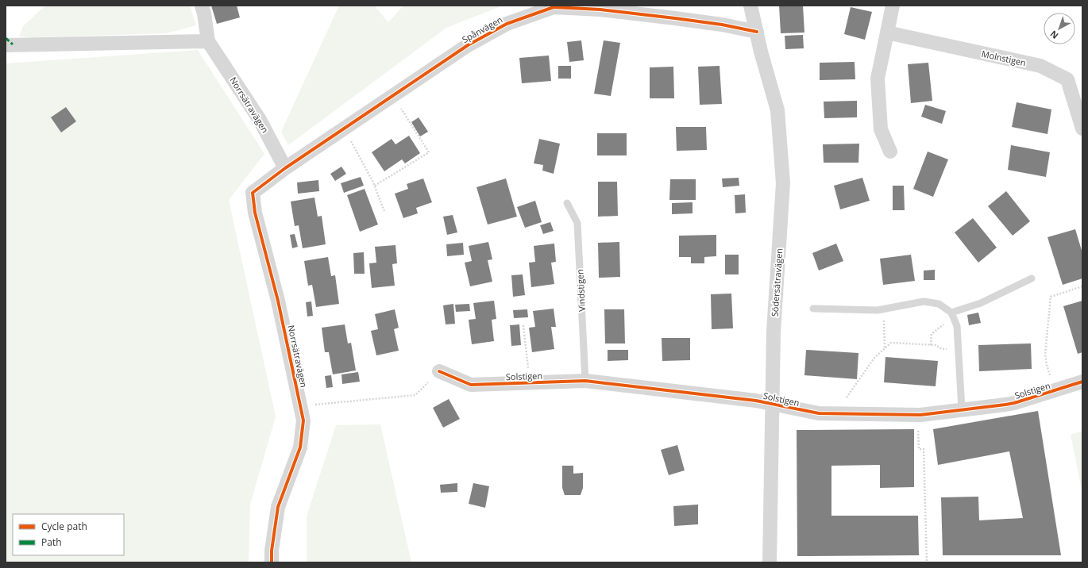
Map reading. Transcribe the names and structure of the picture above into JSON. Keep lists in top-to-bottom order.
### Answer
{
  "streets": {
    "street": [
      "Spånvägen",
      "Molnstigen",
      "Norrsätravägen",
      "Södersätravägen",
      "Solstigen"
    ],
    "lane": ["Vindstigen"]
  },
  "crossings": [
    ["Spånvägen", "Norrsätravägen"],
    ["Spånvägen", "Södersätravägen"],
    ["Södersätravägen", "Solstigen"],
    ["Vindstigen", "Solstigen"]
  ],
  "legend": ["Cycle path", "Path"],
  "north": "bottom left"
}
